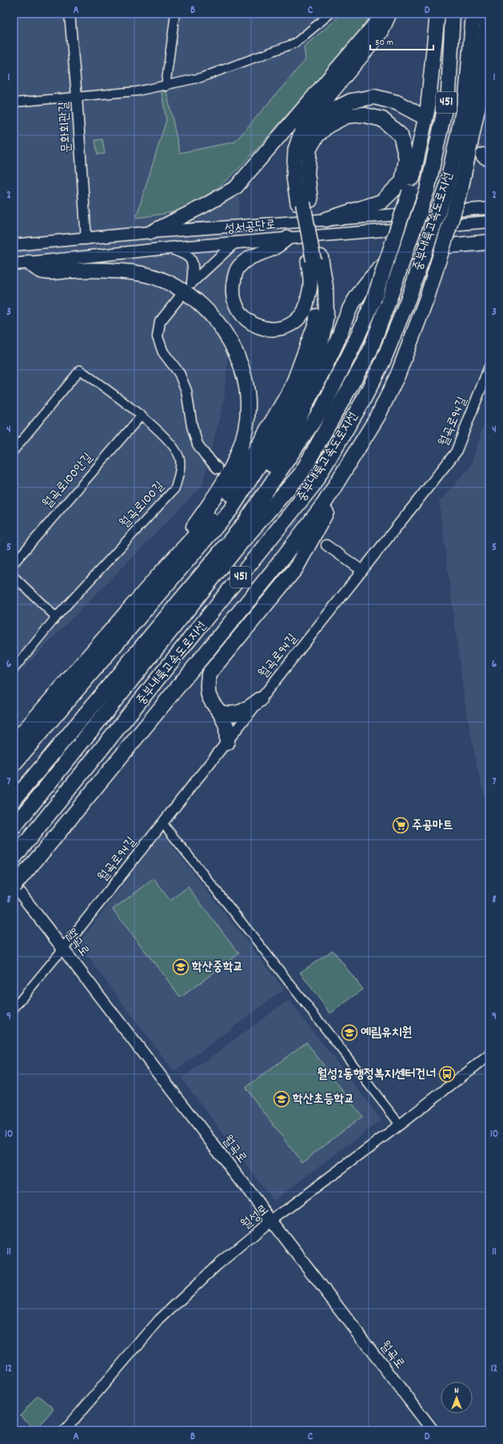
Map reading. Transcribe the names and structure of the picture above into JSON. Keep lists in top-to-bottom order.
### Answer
{
  "streets": {
    "highway": ["451", "중부내륙고속도로지선"],
    "main road": ["성서공단로", "월곡로"],
    "street": [
      "문화회관길",
      "월곡로94길",
      "월곡로100안길",
      "월곡로100길",
      "월성로"
    ]
  },
  "crossings": [
    ["문화회관길", "성서공단로"],
    ["월곡로94길", "월곡로"],
    ["월곡로100안길", "월곡로100길"],
    ["월곡로", "월성로"]
  ],
  "places": {
    "supermarket": ["주공마트"],
    "school or university": ["학산중학교", "예림유치원", "학산초등학교"],
    "bus stop": ["월성2동행정복지센터건너"]
  },
  "scale_bar": "50 m",
  "north": "top",
  "grid": {
    "columns": [
      "A",
      "B",
      "C",
      "D"
    ],
    "rows": [
      "1",
      "2",
      "3",
      "4",
      "5",
      "6",
      "7",
      "8",
      "9",
      "10",
      "11",
      "12"
    ]
  }
}
